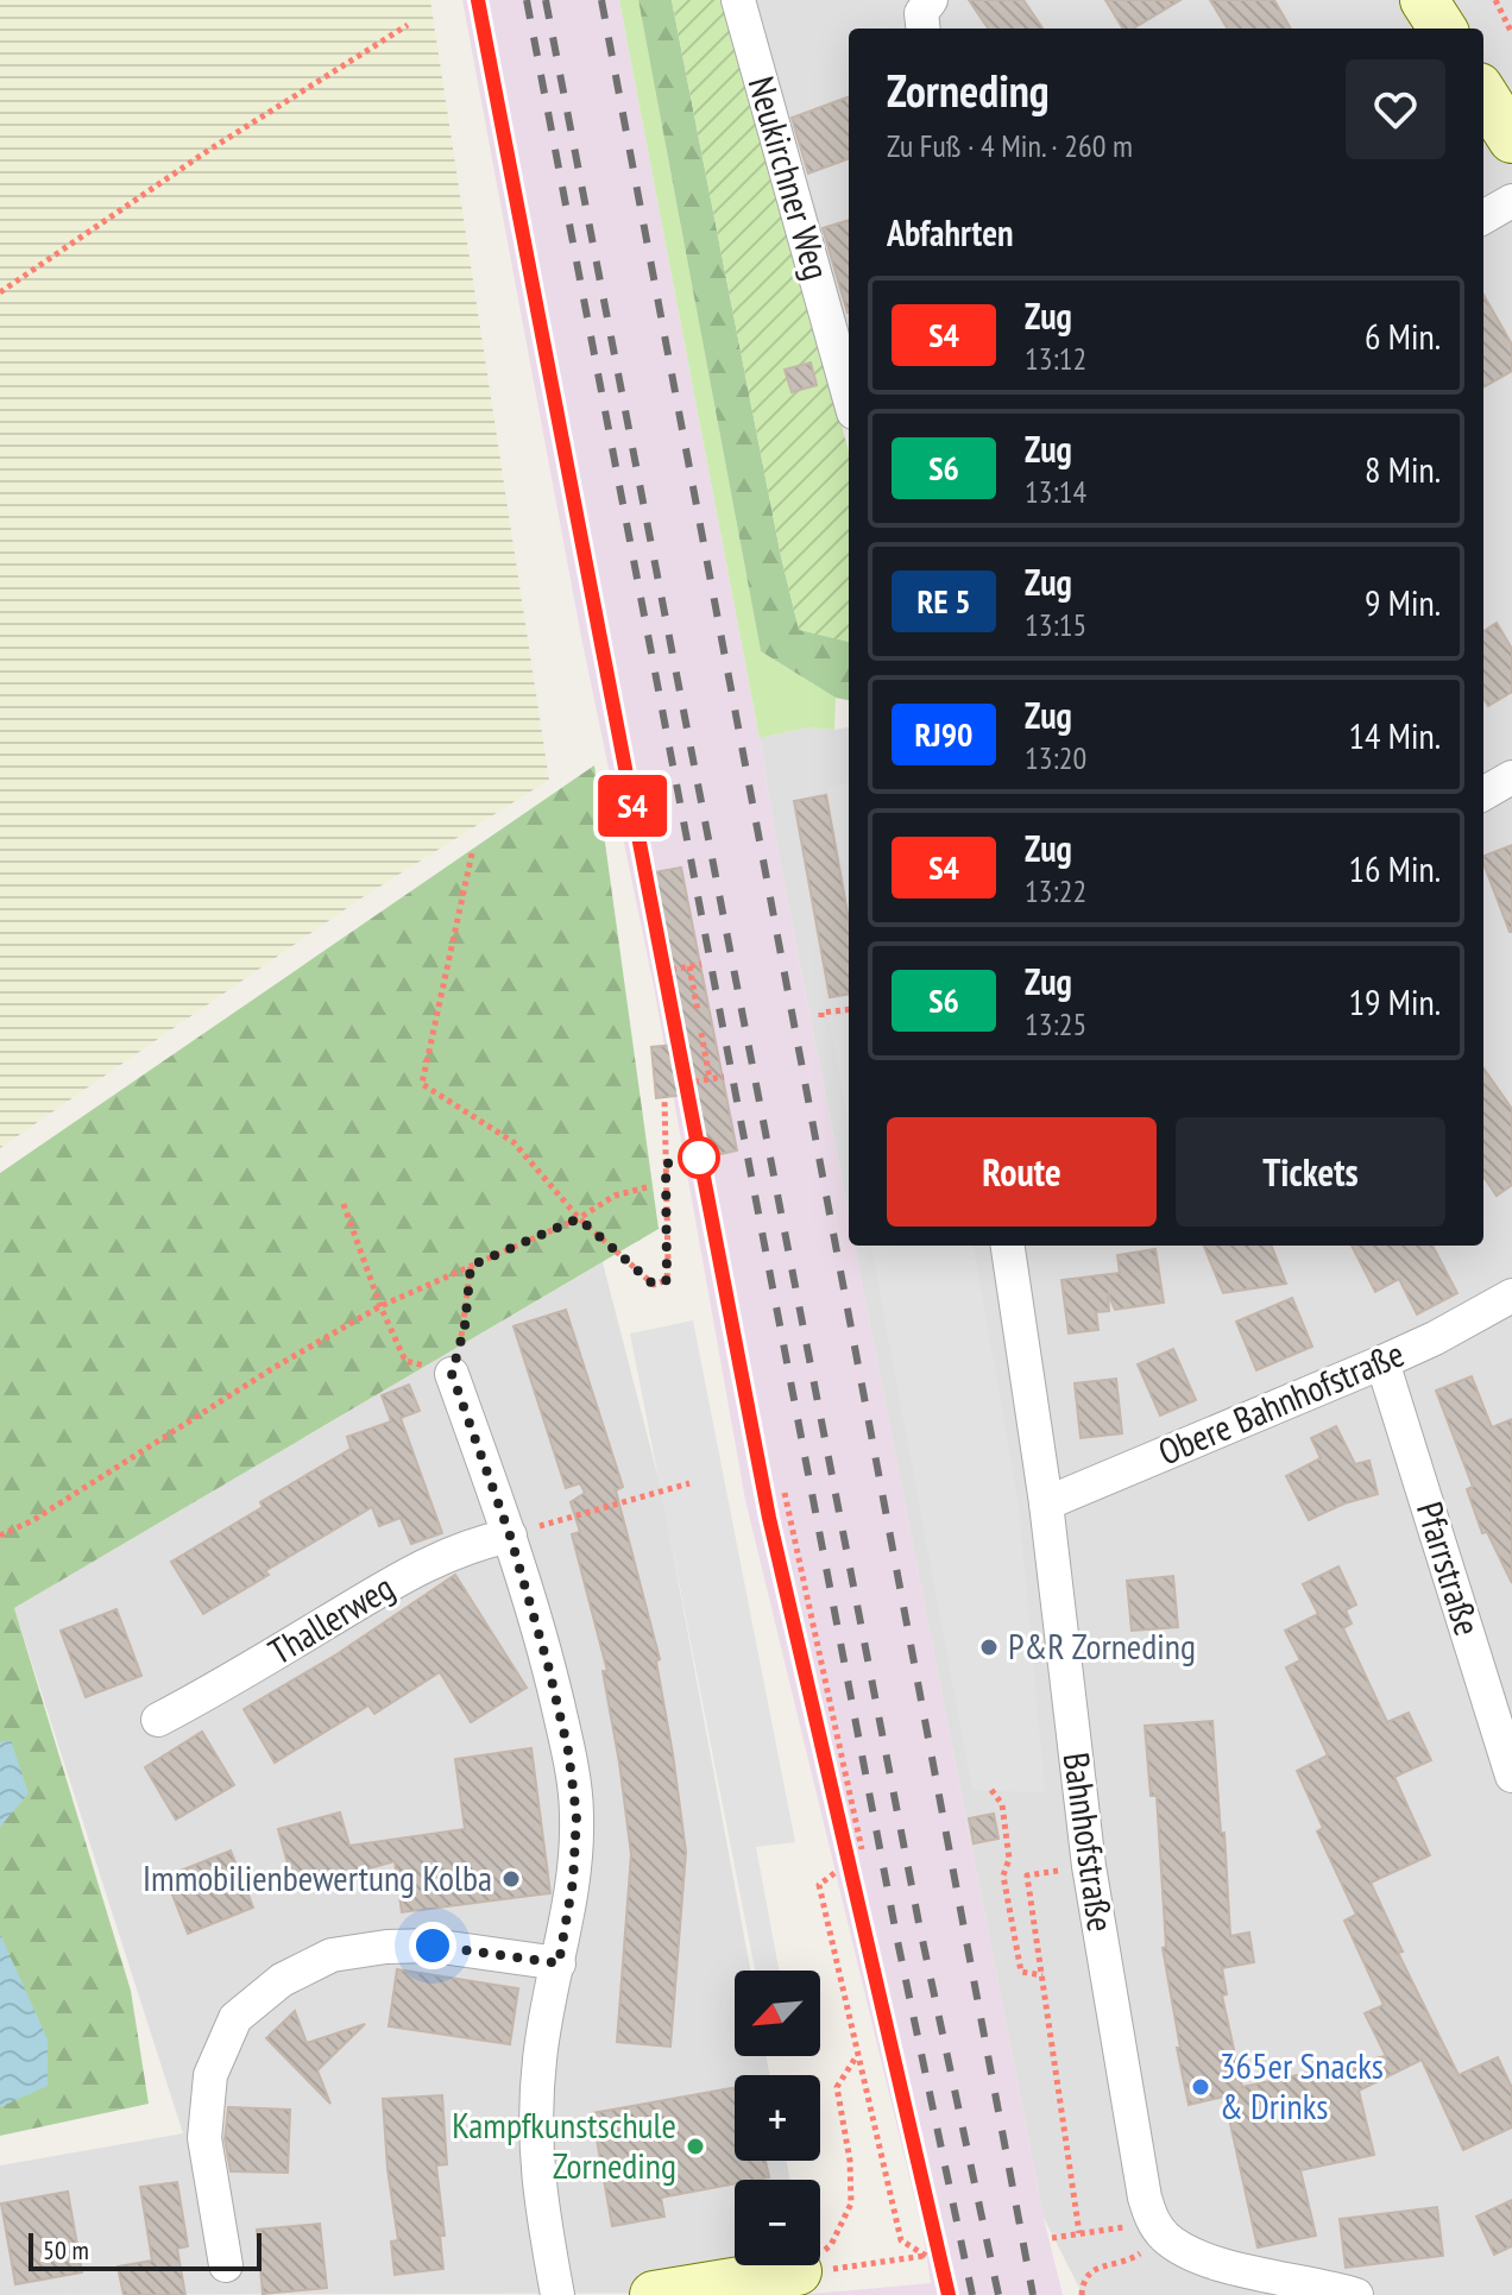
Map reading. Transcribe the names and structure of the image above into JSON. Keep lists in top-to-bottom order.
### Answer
{
  "streets": {
    "street": [
      "Neukirchner Weg",
      "Obere Bahnhofstraße",
      "Pfarrstraße",
      "Thallerweg",
      "Bahnhofstraße"
    ]
  },
  "crossings": [
    ["Obere Bahnhofstraße", "Pfarrstraße"],
    ["Obere Bahnhofstraße", "Bahnhofstraße"]
  ],
  "places": [
    "P&R Zorneding",
    "Immobilienbewertung Kolba",
    "365er Snacks & Drinks",
    "Kampfkunstschule Zorneding"
  ],
  "scale_bar": "50 m",
  "north": "bottom left",
  "page": {
    "on_map": "S4",
    "heading": [
      ["Zorneding", "Zu Fuß · 4 Min. · 260 m"],
      "Abfahrten"
    ],
    "list": [
      {
        "mark": "S4",
        "name": "Zug",
        "note": "13:12",
        "value": "6 Min."
      },
      {
        "mark": "S6",
        "name": "Zug",
        "note": "13:14",
        "value": "8 Min."
      },
      {
        "mark": "RE 5",
        "name": "Zug",
        "note": "13:15",
        "value": "9 Min."
      },
      {
        "mark": "RJ90",
        "name": "Zug",
        "note": "13:20",
        "value": "14 Min."
      },
      {
        "mark": "S4",
        "name": "Zug",
        "note": "13:22",
        "value": "16 Min."
      },
      {
        "mark": "S6",
        "name": "Zug",
        "note": "13:25",
        "value": "19 Min."
      }
    ],
    "buttons": ["Route", "Tickets"],
    "map_buttons": ["+", "−"],
    "scale": "50 m"
  }
}
